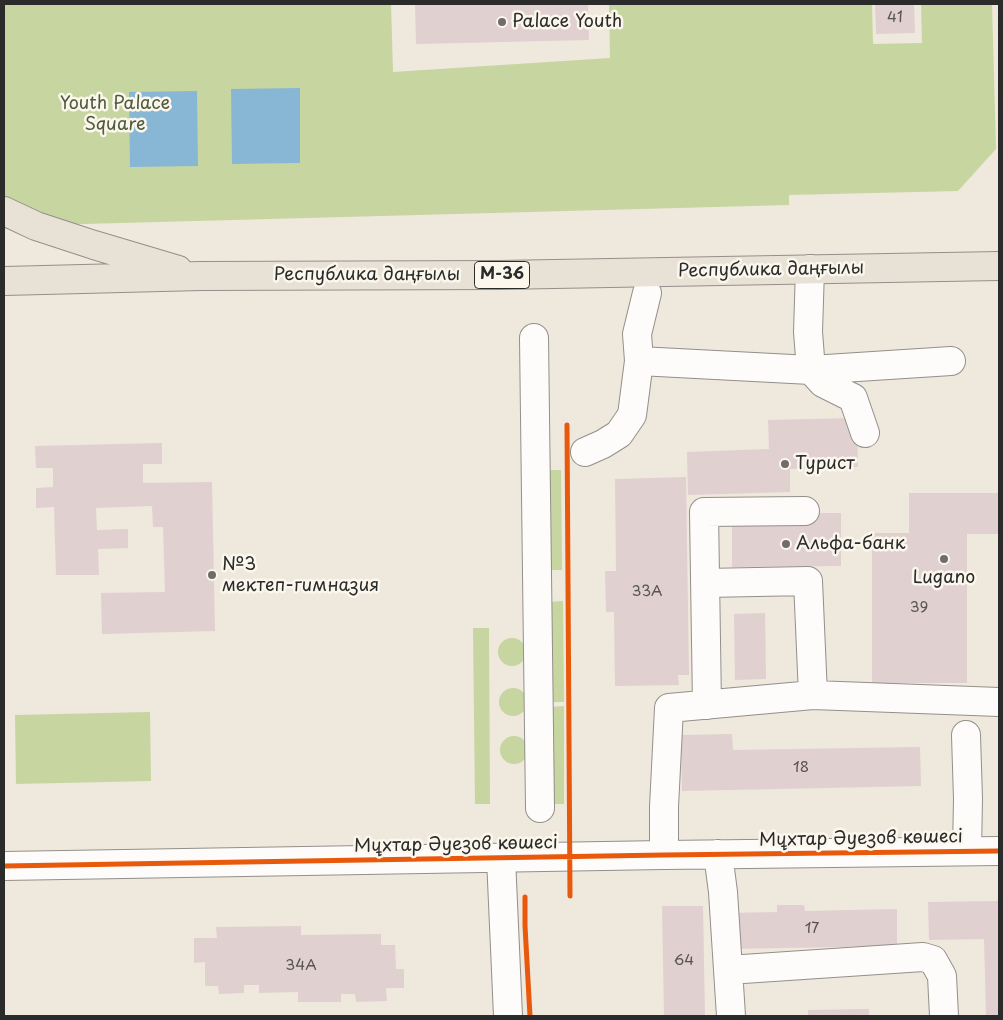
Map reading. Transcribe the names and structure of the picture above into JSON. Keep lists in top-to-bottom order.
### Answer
{
  "streets": {
    "main road": ["Республика даңғылы", "M-36"],
    "street": ["Мұхтар Әуезов көшесі"]
  },
  "parks": ["Youth Palace Square"],
  "places": [
    "Palace Youth",
    "Турист",
    "Альфа-банк",
    "Lugano",
    "№3 мектеп-гимназия"
  ],
  "house_numbers": [
    "41",
    "33А",
    "39",
    "18",
    "17",
    "64",
    "34А"
  ]
}
